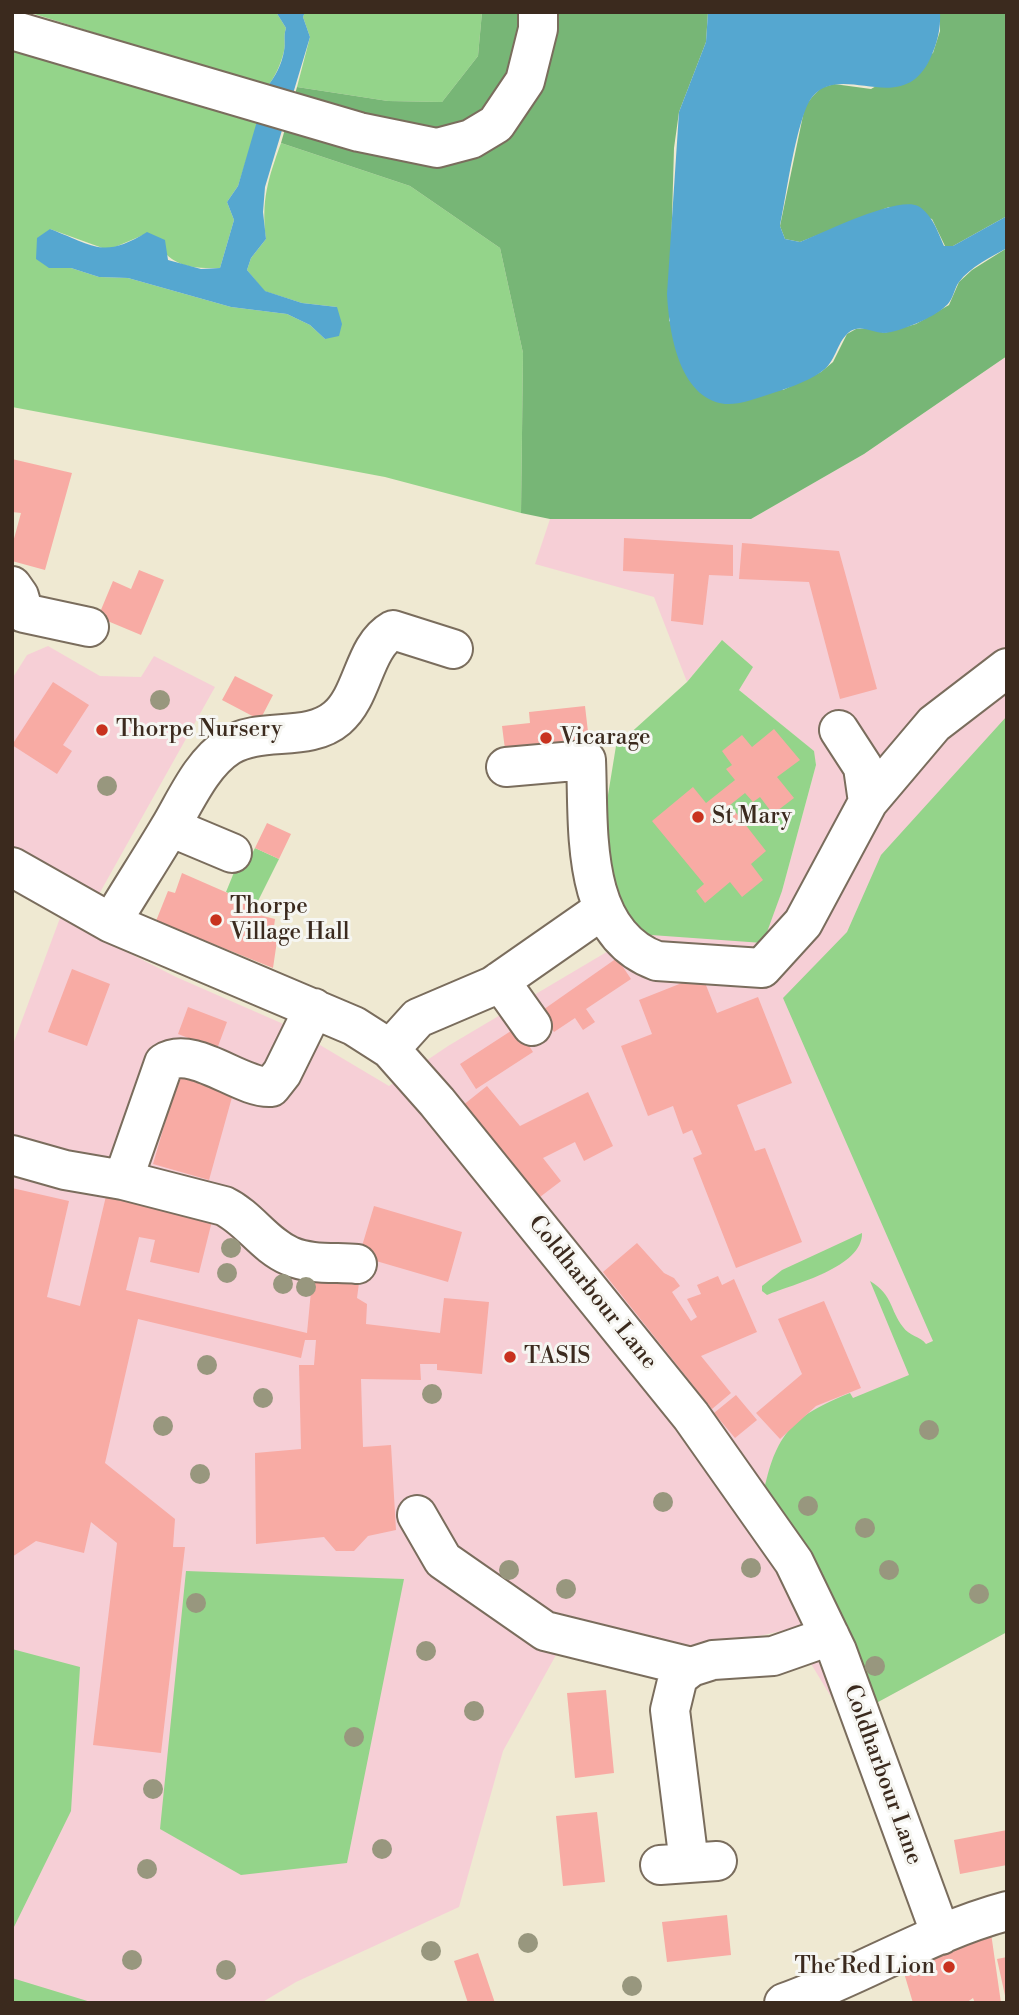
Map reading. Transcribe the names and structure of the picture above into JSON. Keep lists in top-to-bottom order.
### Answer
{
  "streets": {
    "street": ["Coldharbour Lane"]
  },
  "places": [
    "Thorpe Nursery",
    "Vicarage",
    "St Mary",
    "Thorpe Village Hall",
    "TASIS",
    "The Red Lion"
  ]
}
